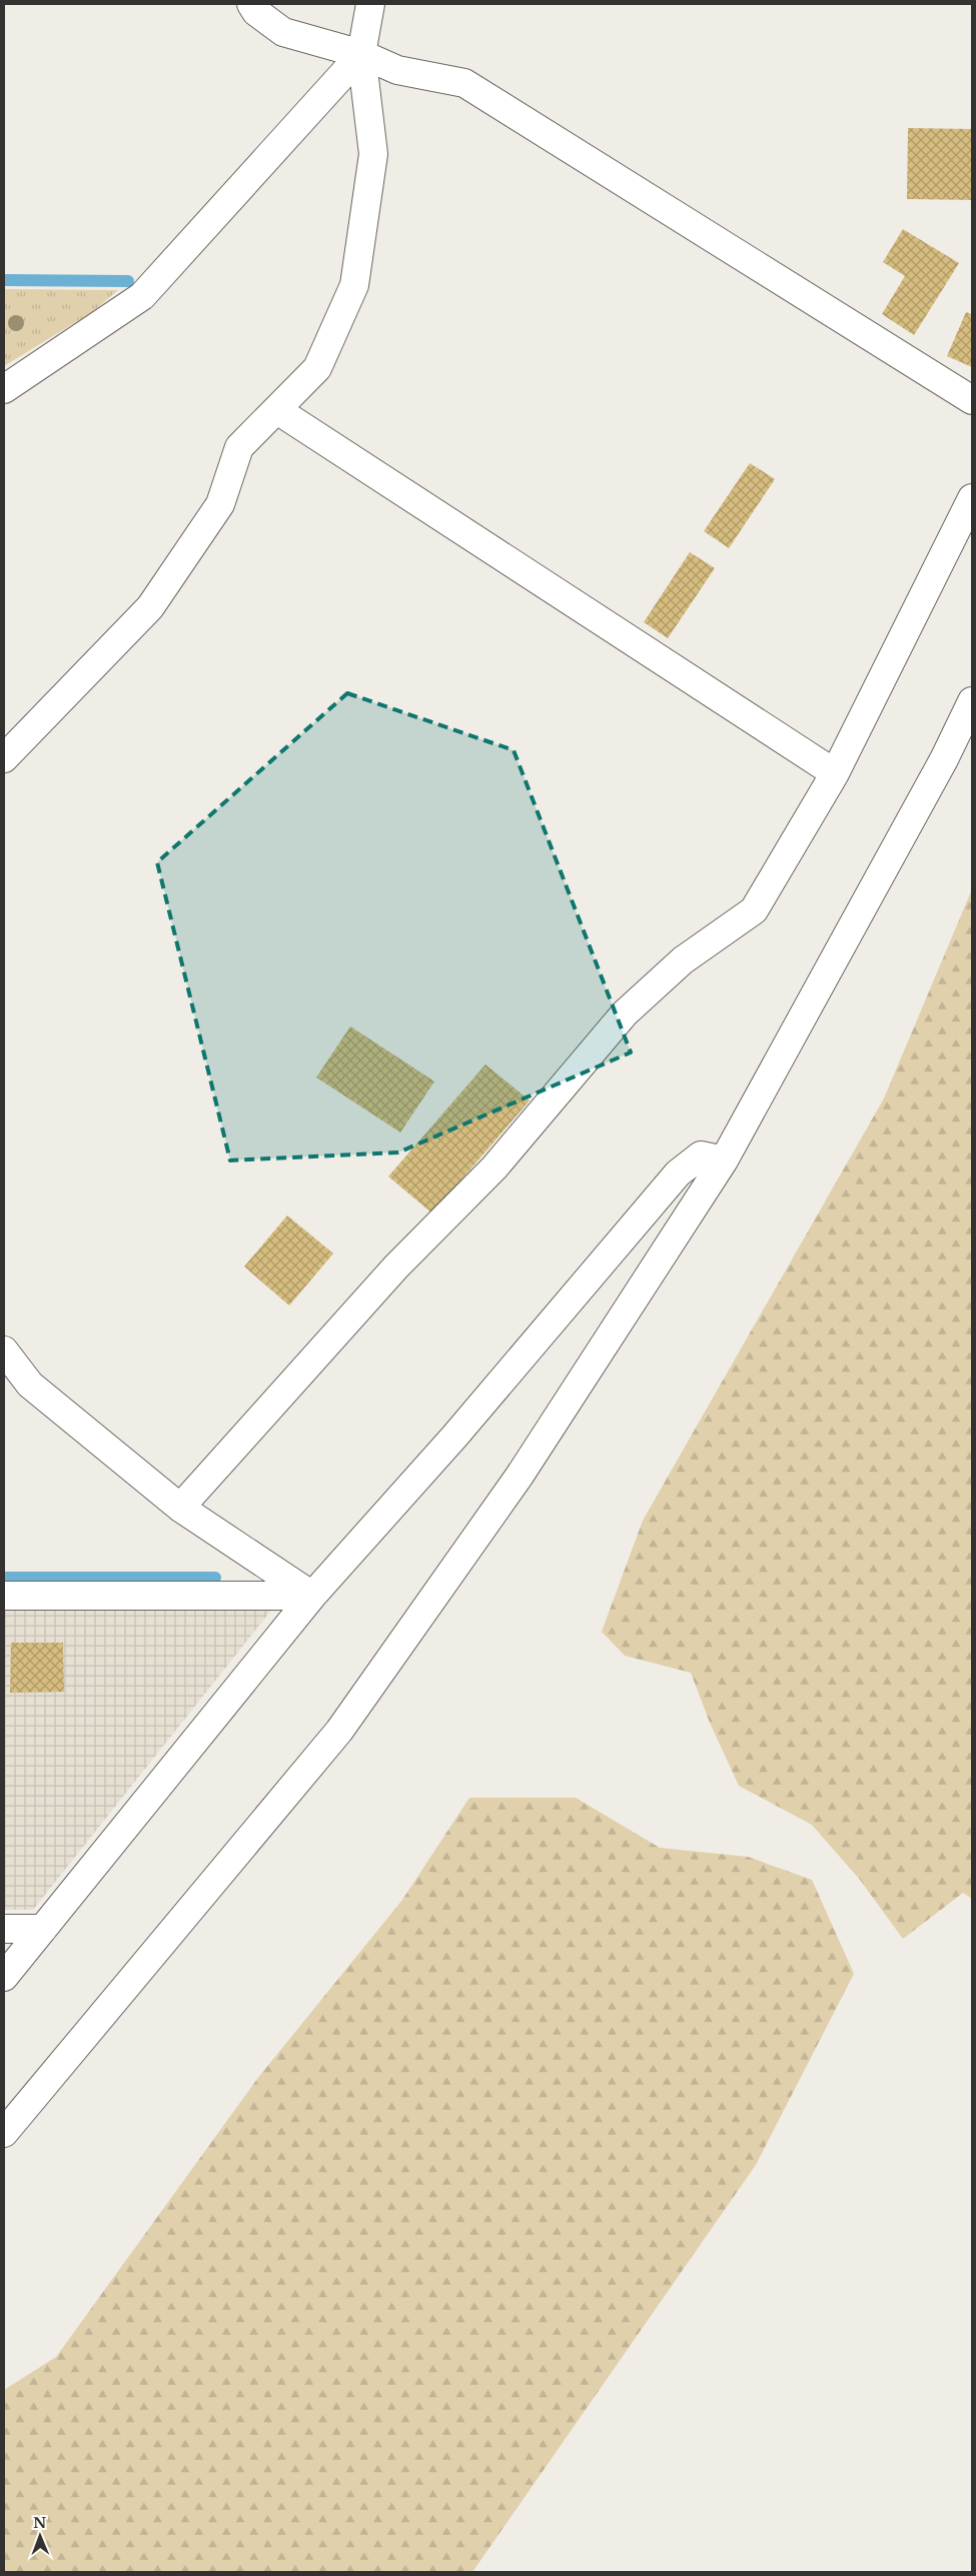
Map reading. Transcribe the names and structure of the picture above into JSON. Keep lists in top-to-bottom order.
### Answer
{
  "north": "top"
}
